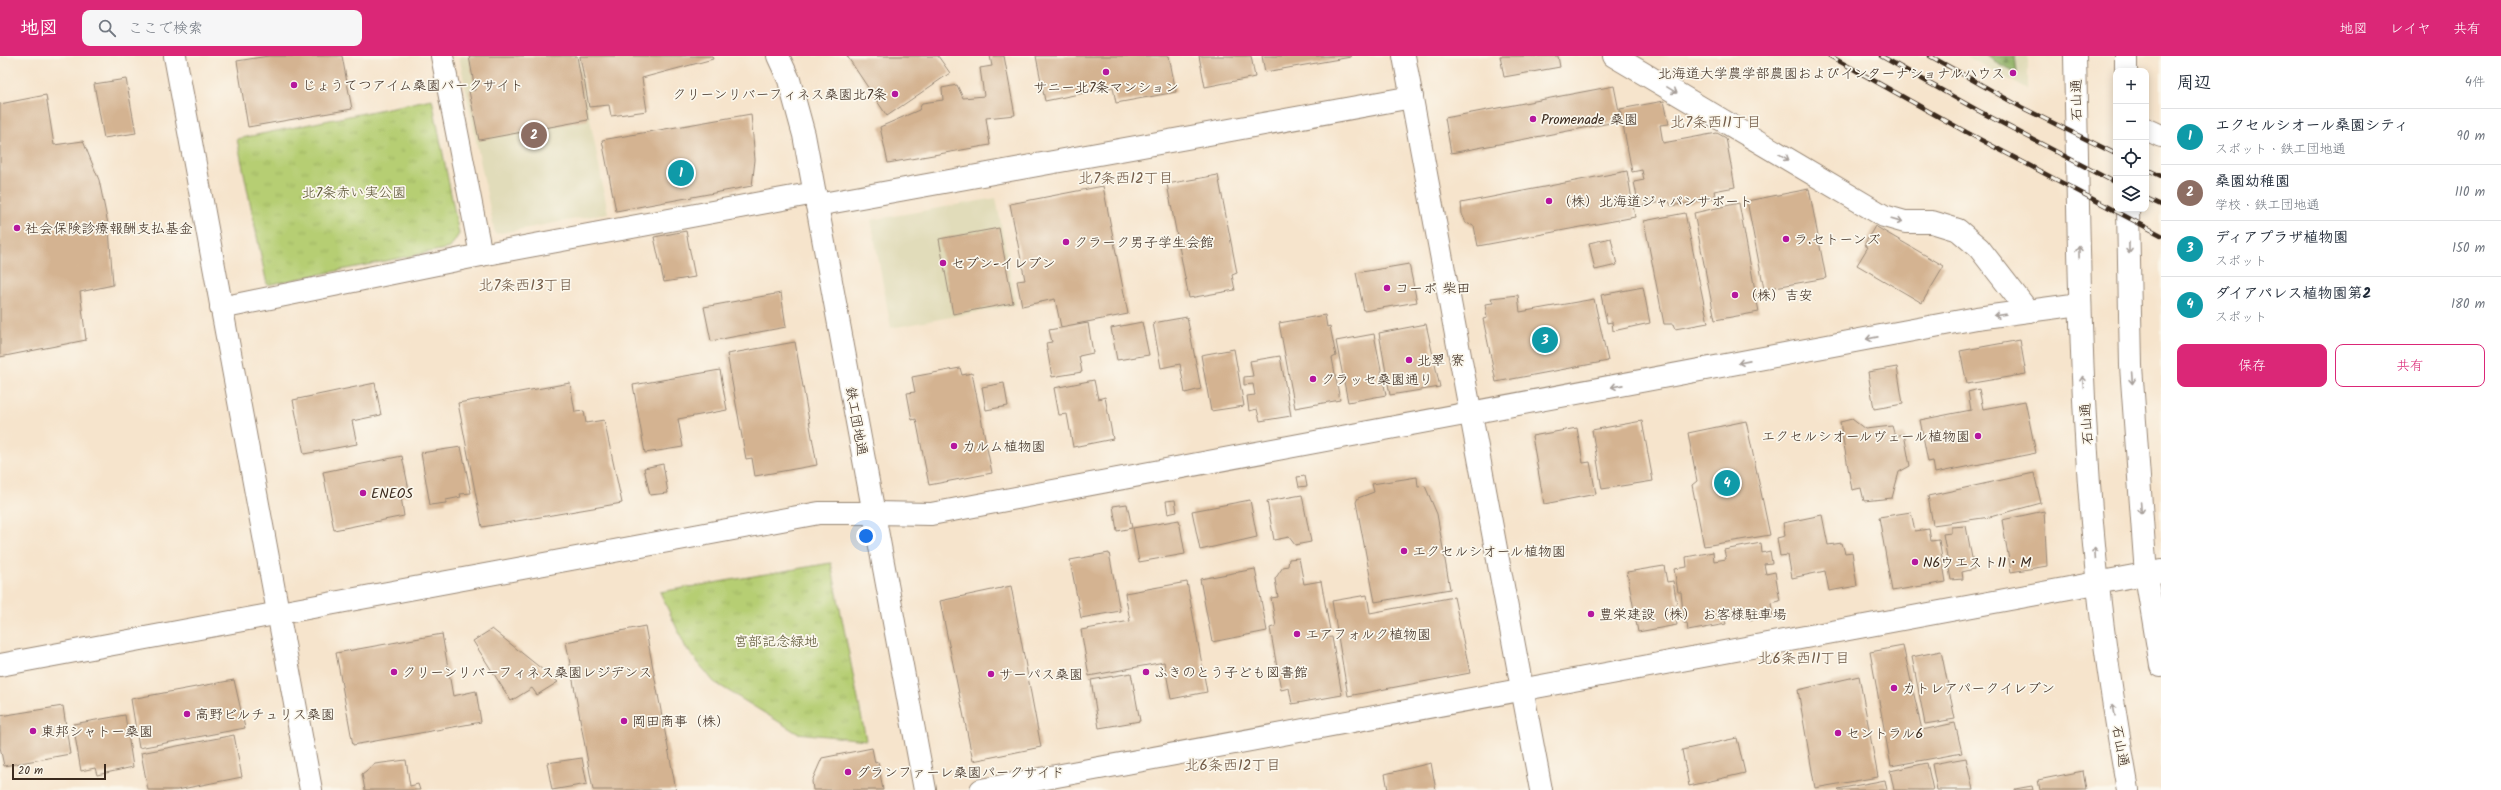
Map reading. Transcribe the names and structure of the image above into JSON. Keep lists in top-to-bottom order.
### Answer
{
  "streets": {
    "street": ["石山通", "鉄工団地通"]
  },
  "districts": [
    "北7条西11丁目",
    "北7条西12丁目",
    "北7条西13丁目",
    "北6条西11丁目",
    "北6条西12丁目"
  ],
  "parks": ["北7条赤い実公園", "宮部記念緑地"],
  "places": [
    "サニー北7条マンション",
    "北海道大学農学部農園およびインターナショナルハウス",
    "じょうてつアイム桑園パークサイト",
    "クリーンリバーフィネス桑園北7条",
    "Promenade 桑園",
    "（株）北海道ジャパンサポート",
    "社会保険診療報酬支払基金",
    "ラ.セトーンズ",
    "クラーク男子学生会館",
    "セブン-イレブン",
    "コーポ 柴田",
    "（株）吉安",
    "北翠 寮",
    "クラッセ桑園通り",
    "エクセルシオールヴェール植物園",
    "カルム植物園",
    "ENEOS",
    "エクセルシオール植物園",
    "N6ウエスト11・M",
    "豊栄建設（株） お客様駐車場",
    "エアフォルク植物園",
    "クリーンリバーフィネス桑園レジデンス",
    "ふきのとう子ども図書館",
    "サーパス桑園",
    "カトレアパークイレブン",
    "高野ビルチュリス桑園",
    "岡田商事（株）",
    "東邦シャトー桑園",
    "セントラル6",
    "グランファーレ桑園パークサイド"
  ],
  "scale_bar": "20 m",
  "page": {
    "header": "地図",
    "search": "ここで検索",
    "nav": ["地図", "レイヤ", "共有"],
    "heading": ["周辺", "4件"],
    "map_buttons": ["+", "−"],
    "list": [
      {
        "mark": "1",
        "name": "エクセルシオール桑園シティ",
        "note": "スポット · 鉄工団地通",
        "value": "90 m"
      },
      {
        "mark": "2",
        "name": "桑園幼稚園",
        "note": "学校 · 鉄工団地通",
        "value": "110 m"
      },
      {
        "mark": "3",
        "name": "ディアプラザ植物園",
        "note": "スポット",
        "value": "150 m"
      },
      {
        "mark": "4",
        "name": "ダイアパレス植物園第2",
        "note": "スポット",
        "value": "180 m"
      }
    ],
    "pins": [
      "2",
      "1",
      "3",
      "4"
    ],
    "buttons": ["保存", "共有"],
    "scale": "20 m"
  }
}
